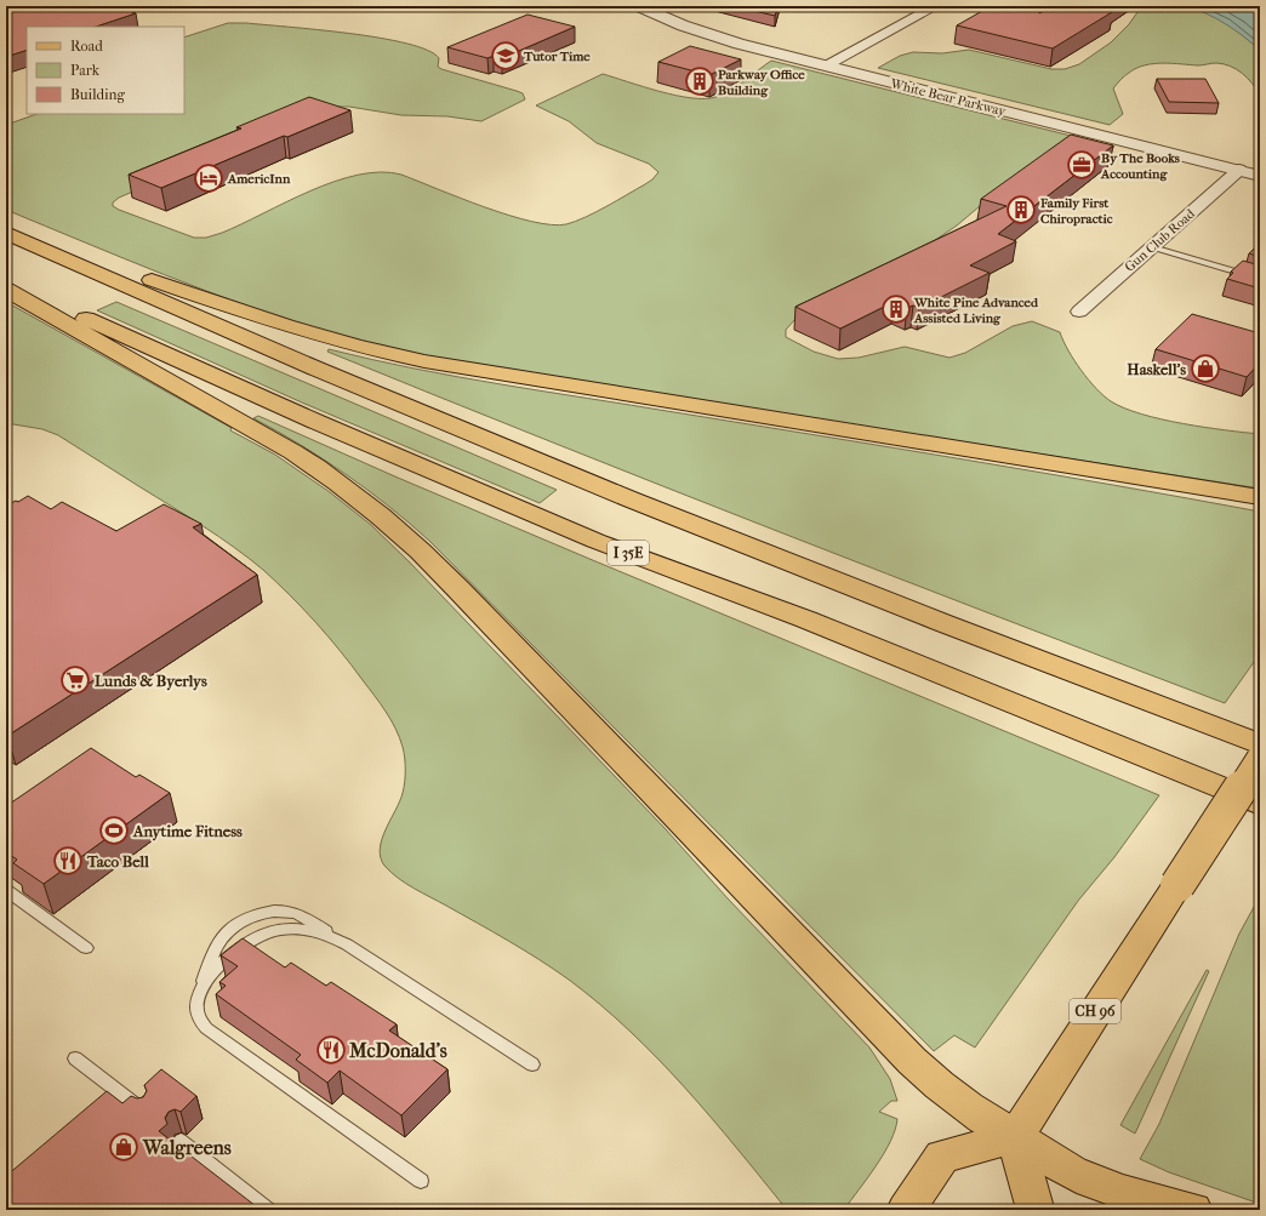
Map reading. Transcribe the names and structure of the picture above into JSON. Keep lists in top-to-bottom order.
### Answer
{
  "streets": {
    "main road": ["I 35E", "CH 96"],
    "street": ["White Bear Parkway", "Gun Club Road"]
  },
  "crossings": [
    ["White Bear Parkway", "Gun Club Road"]
  ],
  "places": {
    "school or university": ["Tutor Time"],
    "building": ["Parkway Office Building", "Family First Chiropractic", "White Pine Advanced Assisted Living"],
    "office": ["By The Books Accounting"],
    "hotel": ["AmericInn"],
    "shop": ["Haskell's", "Walgreens"],
    "supermarket": ["Lunds & Byerlys"],
    "sports": ["Anytime Fitness"],
    "restaurant": ["Taco Bell", "McDonald's"]
  },
  "legend": ["Road", "Park", "Building"]
}
